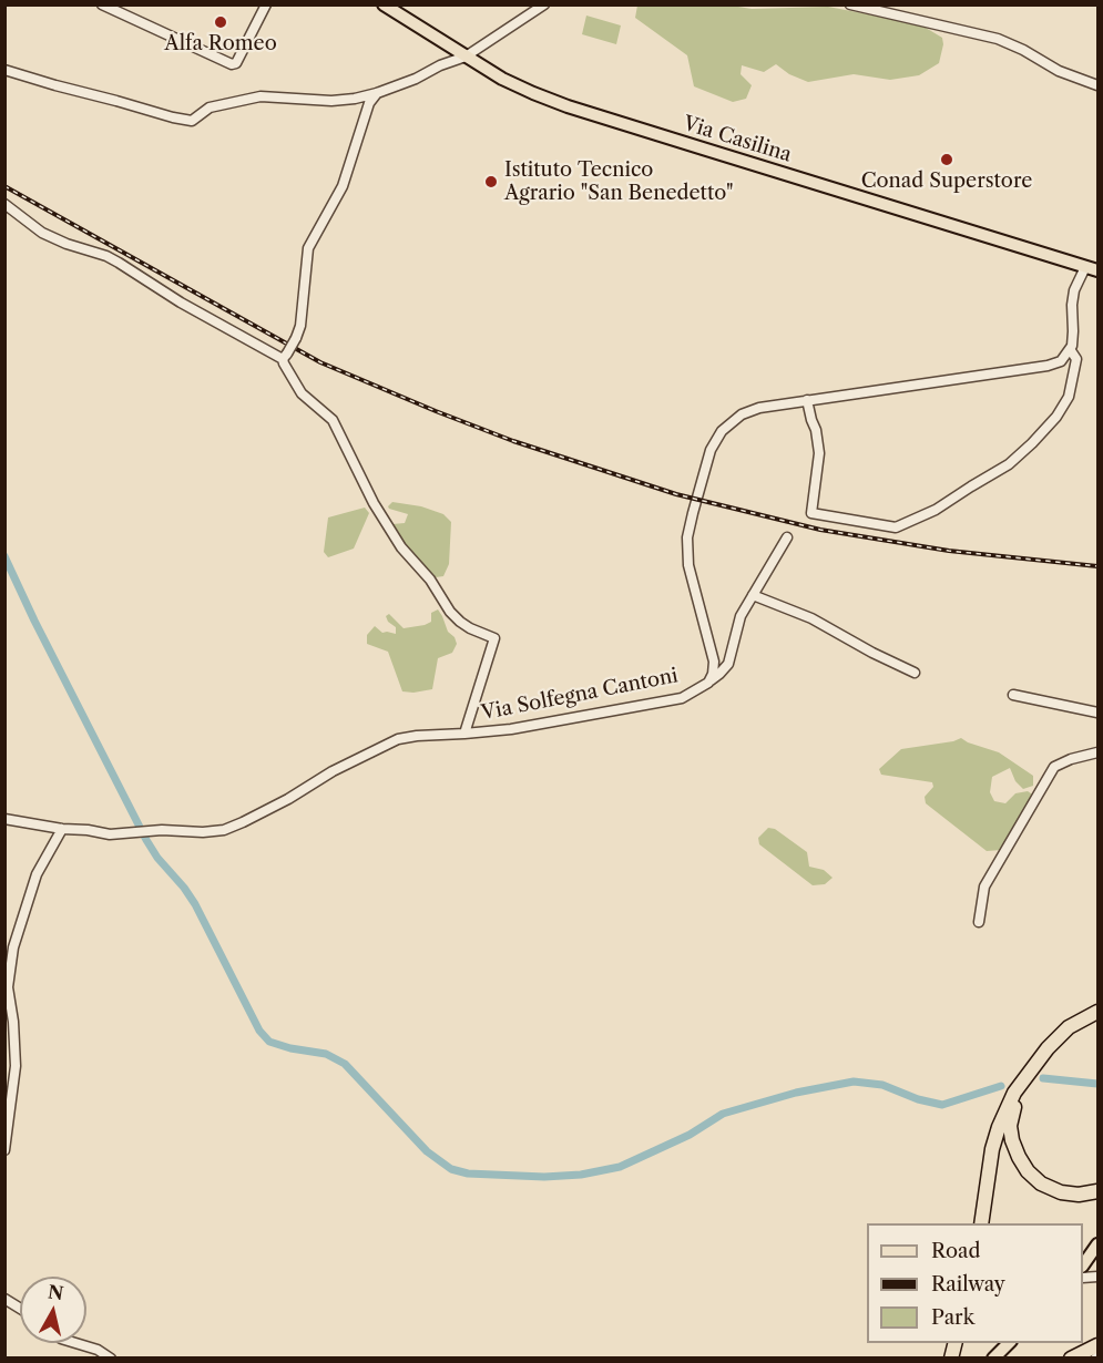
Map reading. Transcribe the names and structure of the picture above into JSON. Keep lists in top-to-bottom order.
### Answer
{
  "streets": {
    "main road": ["Via Casilina"],
    "street": ["Via Solfegna Cantoni"]
  },
  "places": ["Alfa Romeo", "Conad Superstore", "Istituto Tecnico Agrario \"San Benedetto\""],
  "legend": ["Road", "Railway", "Park"],
  "north": "top"
}
